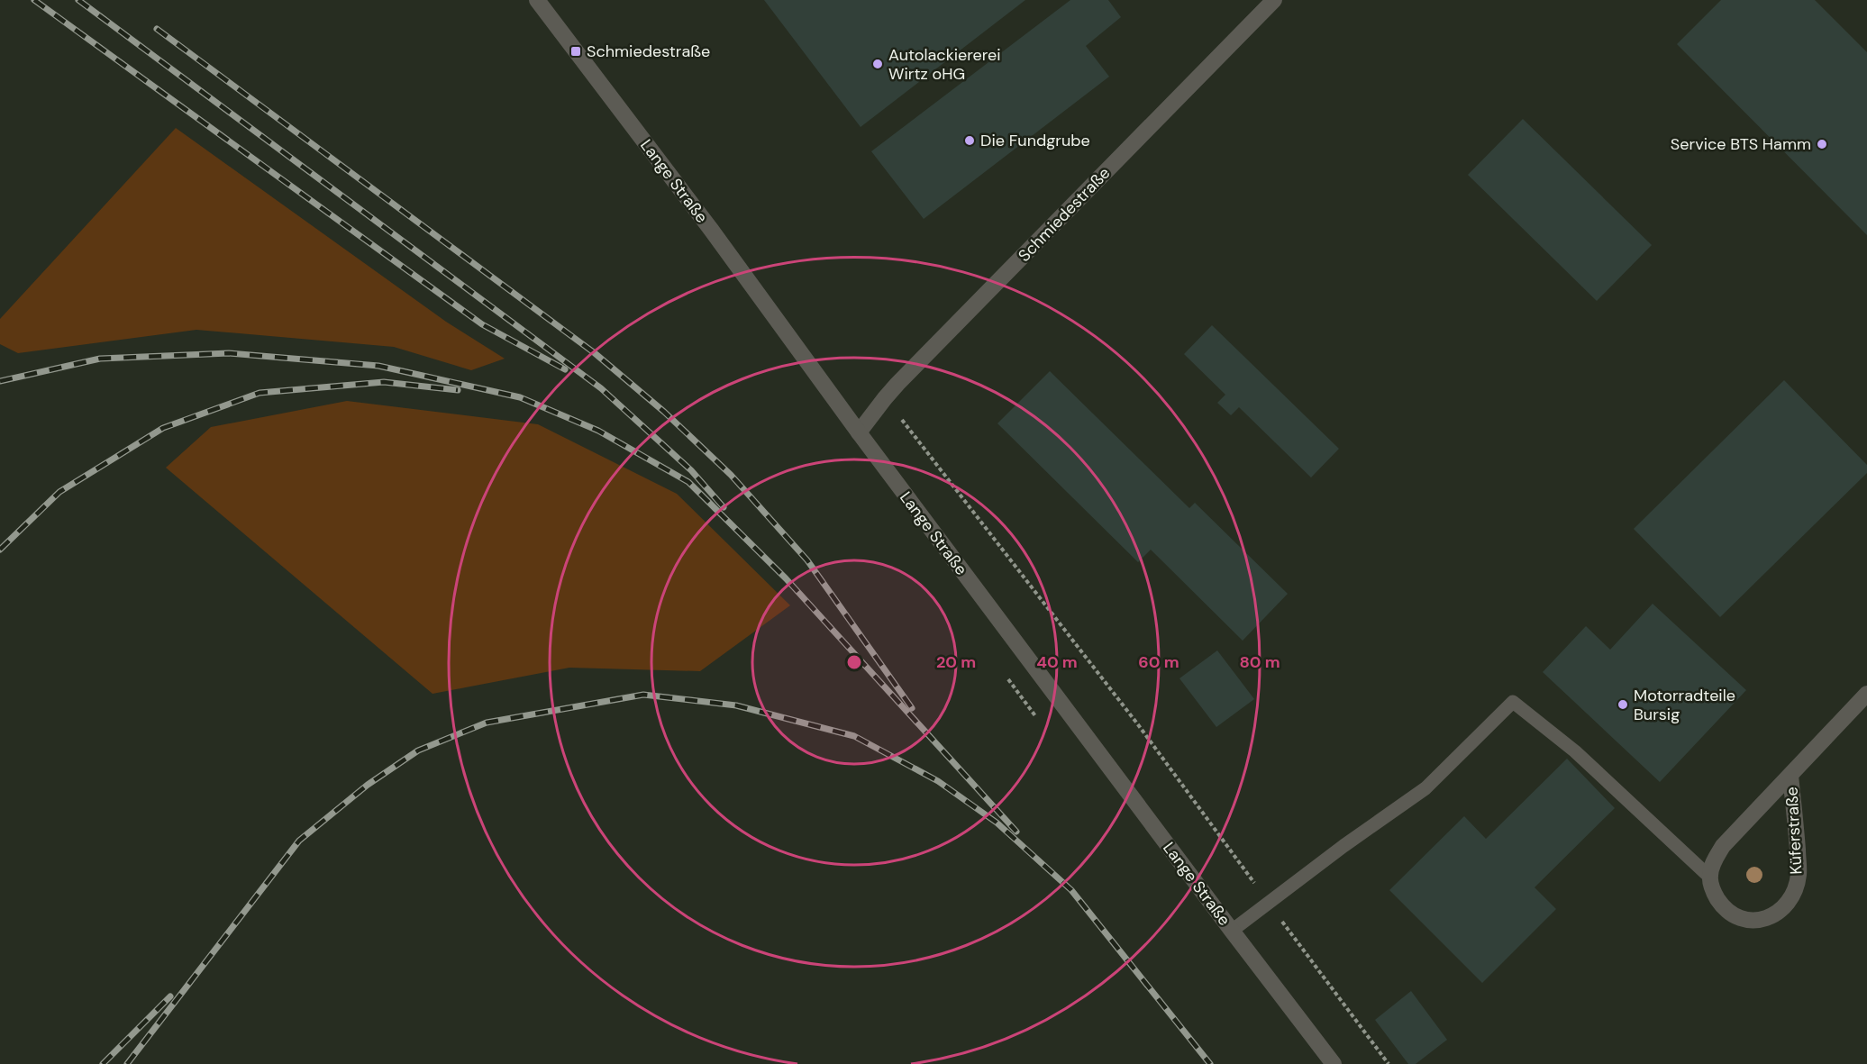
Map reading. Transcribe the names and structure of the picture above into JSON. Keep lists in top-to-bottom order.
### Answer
{
  "streets": {
    "street": ["Lange Straße", "Schmiedestraße", "Küferstraße"]
  },
  "crossings": [
    ["Lange Straße", "Schmiedestraße"]
  ],
  "places": {
    "transit": ["Schmiedestraße"],
    "other": [
      "Autolackiererei Wirtz oHG",
      "Die Fundgrube",
      "Service BTS Hamm",
      "Motorradteile Bursig"
    ]
  },
  "rings": [
    "20 m",
    "40 m",
    "60 m",
    "80 m"
  ]
}
